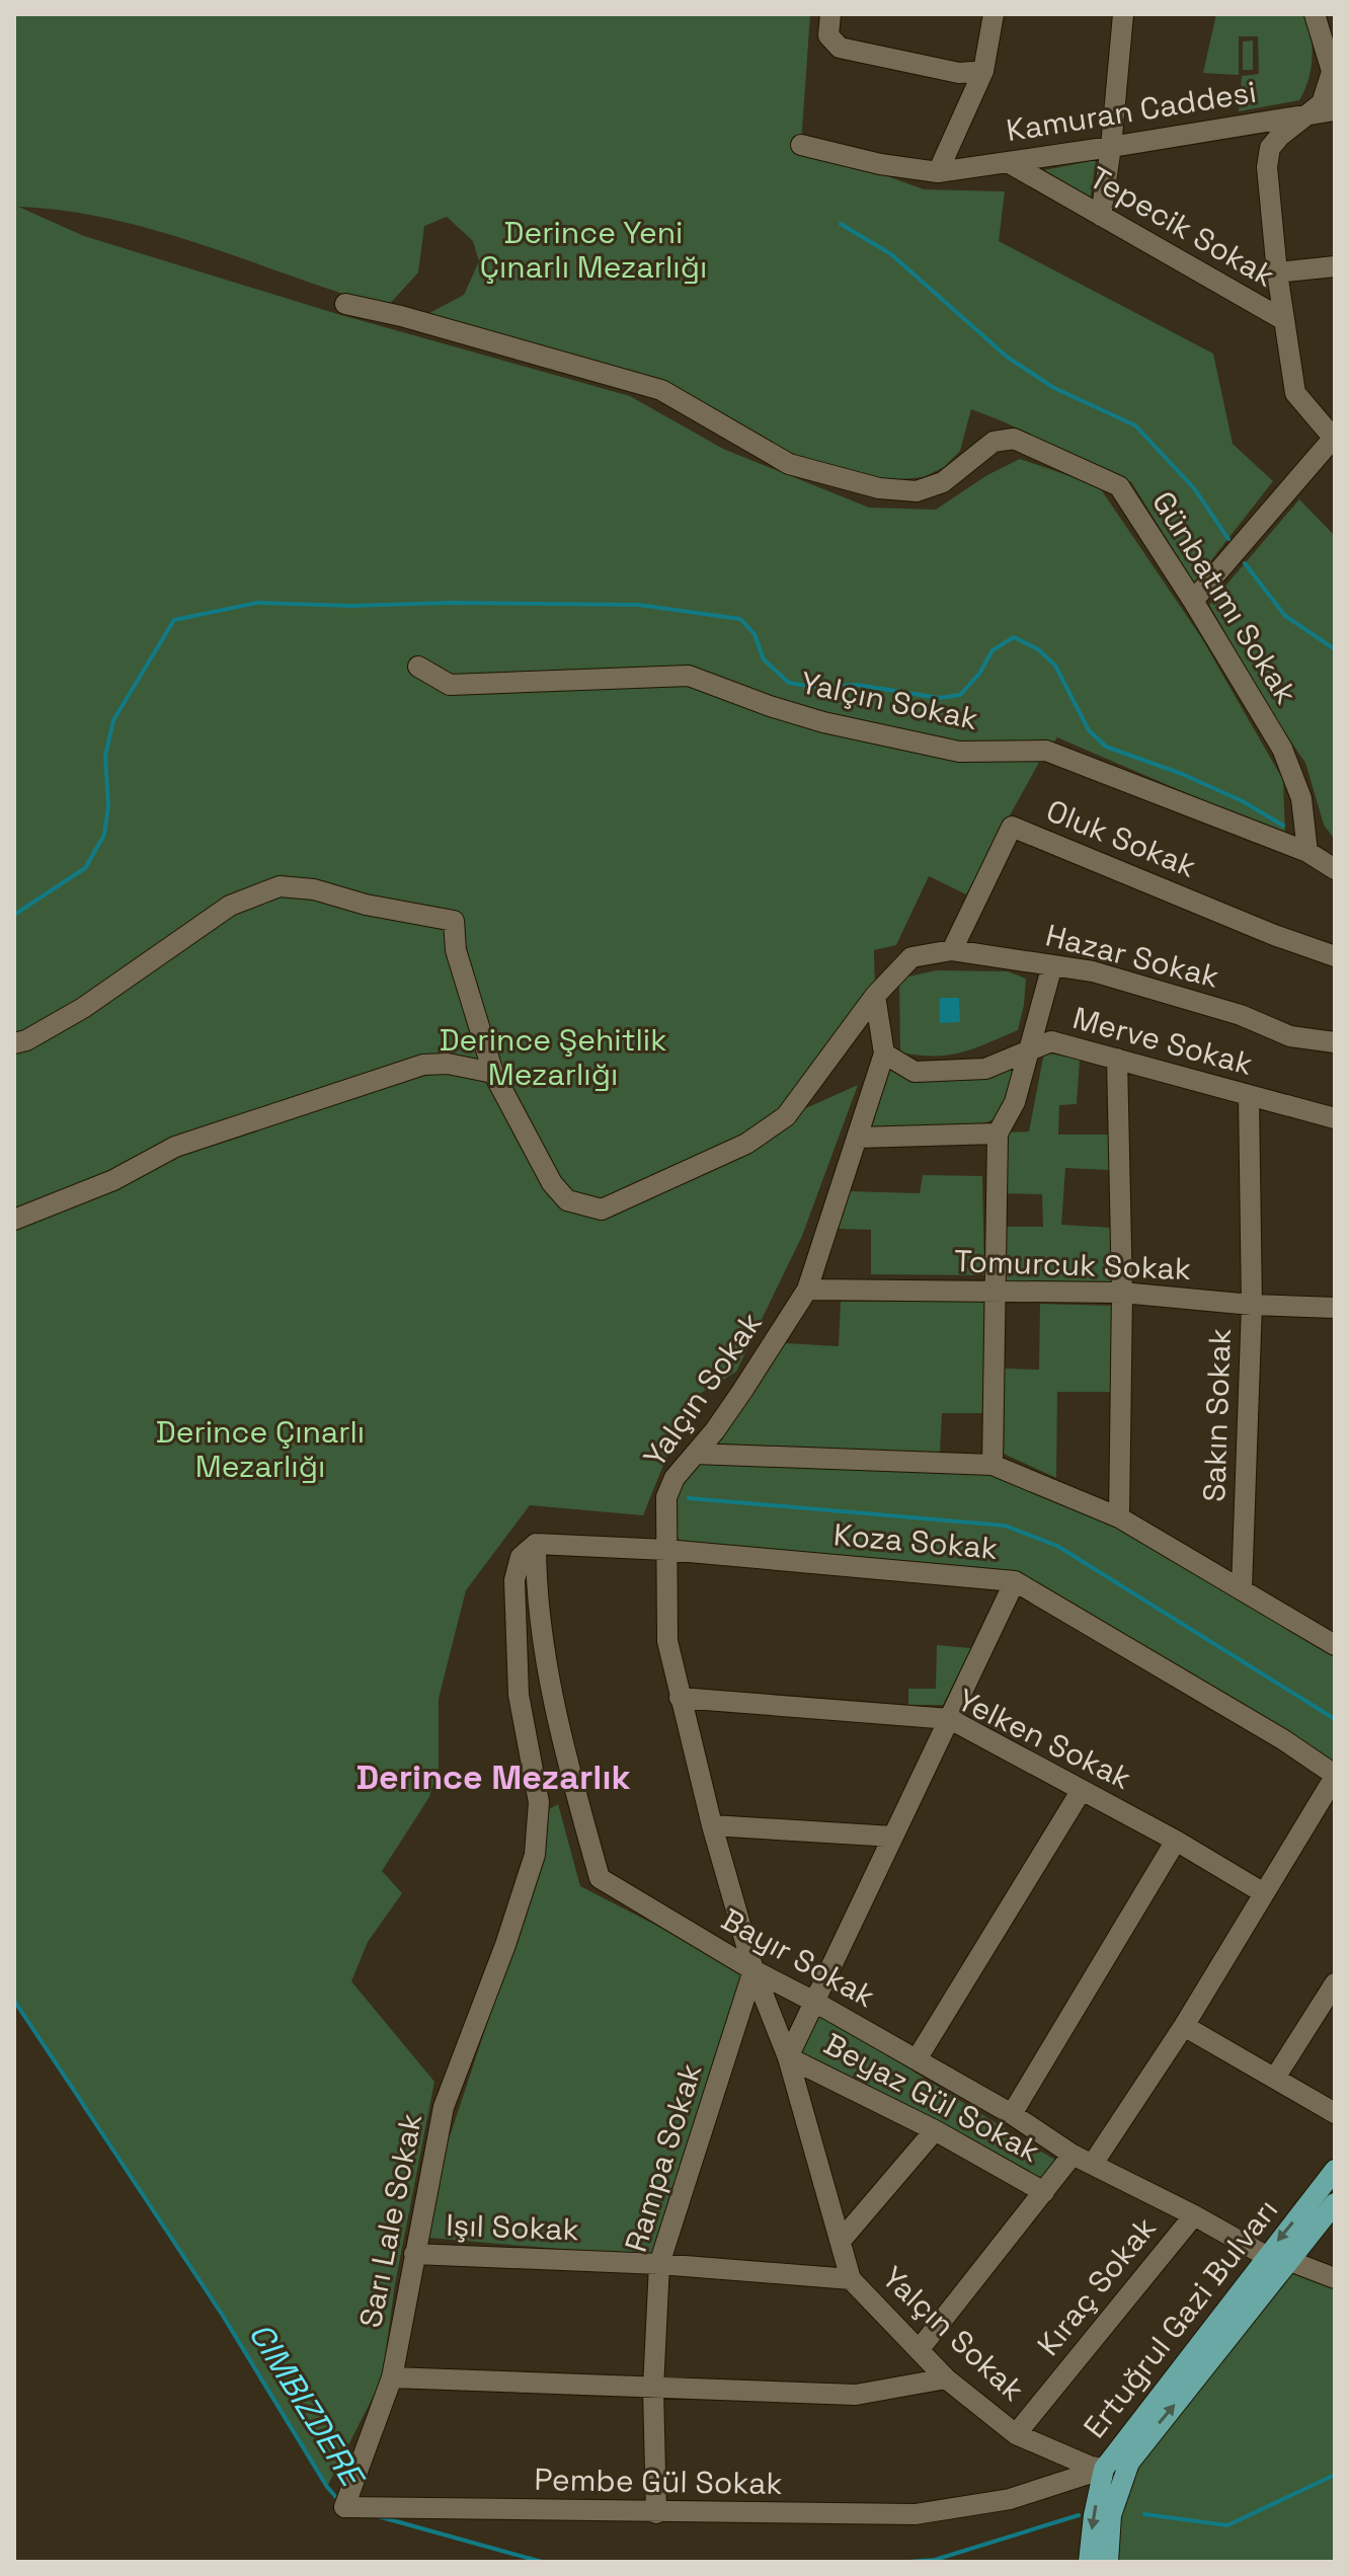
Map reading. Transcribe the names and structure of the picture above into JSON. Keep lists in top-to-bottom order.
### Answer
{
  "streets": {
    "main road": ["Ertuğrul Gazi Bulvarı"],
    "street": [
      "Kamuran Caddesi",
      "Tepecik Sokak",
      "Günbatımı Sokak",
      "Yalçın Sokak",
      "Oluk Sokak",
      "Hazar Sokak",
      "Merve Sokak",
      "Tomurcuk Sokak",
      "Sakın Sokak",
      "Koza Sokak",
      "Yelken Sokak",
      "Bayır Sokak",
      "Beyaz Gül Sokak",
      "Rampa Sokak",
      "Sarı Lale Sokak",
      "Işıl Sokak",
      "Kıraç Sokak",
      "Pembe Gül Sokak"
    ]
  },
  "crossings": [
    ["Kamuran Caddesi", "Tepecik Sokak"],
    ["Günbatımı Sokak", "Yalçın Sokak"],
    ["Yalçın Sokak", "Oluk Sokak"],
    ["Yalçın Sokak", "Hazar Sokak"],
    ["Yalçın Sokak", "Merve Sokak"],
    ["Yalçın Sokak", "Tomurcuk Sokak"],
    ["Yalçın Sokak", "Koza Sokak"],
    ["Yalçın Sokak", "Yelken Sokak"],
    ["Yalçın Sokak", "Bayır Sokak"],
    ["Yalçın Sokak", "Beyaz Gül Sokak"],
    ["Yalçın Sokak", "Rampa Sokak"],
    ["Yalçın Sokak", "Işıl Sokak"],
    ["Yalçın Sokak", "Kıraç Sokak"],
    ["Yalçın Sokak", "Ertuğrul Gazi Bulvarı"],
    ["Yalçın Sokak", "Pembe Gül Sokak"],
    ["Oluk Sokak", "Hazar Sokak"],
    ["Oluk Sokak", "Merve Sokak"],
    ["Hazar Sokak", "Merve Sokak"],
    ["Merve Sokak", "Sakın Sokak"],
    ["Tomurcuk Sokak", "Sakın Sokak"],
    ["Koza Sokak", "Bayır Sokak"],
    ["Koza Sokak", "Sarı Lale Sokak"],
    ["Bayır Sokak", "Beyaz Gül Sokak"],
    ["Bayır Sokak", "Rampa Sokak"],
    ["Bayır Sokak", "Sarı Lale Sokak"],
    ["Bayır Sokak", "Kıraç Sokak"],
    ["Bayır Sokak", "Ertuğrul Gazi Bulvarı"],
    ["Beyaz Gül Sokak", "Rampa Sokak"],
    ["Rampa Sokak", "Işıl Sokak"],
    ["Rampa Sokak", "Pembe Gül Sokak"],
    ["Sarı Lale Sokak", "Işıl Sokak"],
    ["Sarı Lale Sokak", "Pembe Gül Sokak"],
    ["Ertuğrul Gazi Bulvarı", "Pembe Gül Sokak"]
  ],
  "districts": ["Derince Mezarlık"],
  "water": ["CIMBIZDERE"],
  "parks": ["Derince Yeni Çınarlı Mezarlığı", "Derince Şehitlik Mezarlığı", "Derince Çınarlı Mezarlığı"]
}
